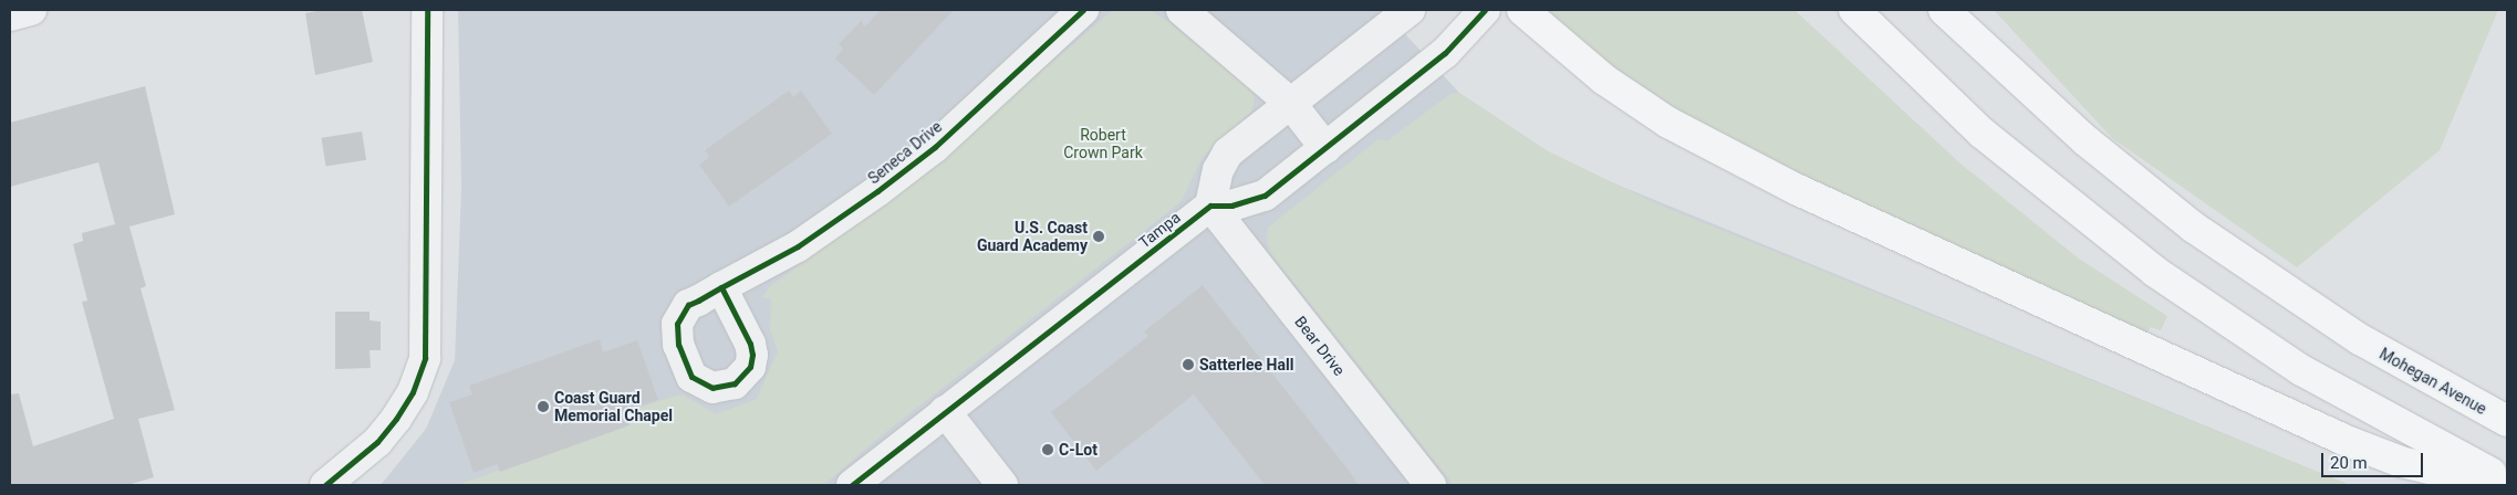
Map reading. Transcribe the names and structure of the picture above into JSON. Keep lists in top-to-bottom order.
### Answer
{
  "streets": {
    "highway": ["Mohegan Avenue"],
    "street": ["Seneca Drive", "Tampa", "Bear Drive"]
  },
  "crossings": [
    ["Tampa", "Bear Drive"]
  ],
  "parks": ["Robert Crown Park"],
  "places": [
    "U.S. Coast Guard Academy",
    "Satterlee Hall",
    "Coast Guard Memorial Chapel",
    "C-Lot"
  ],
  "scale_bar": "20 m"
}
